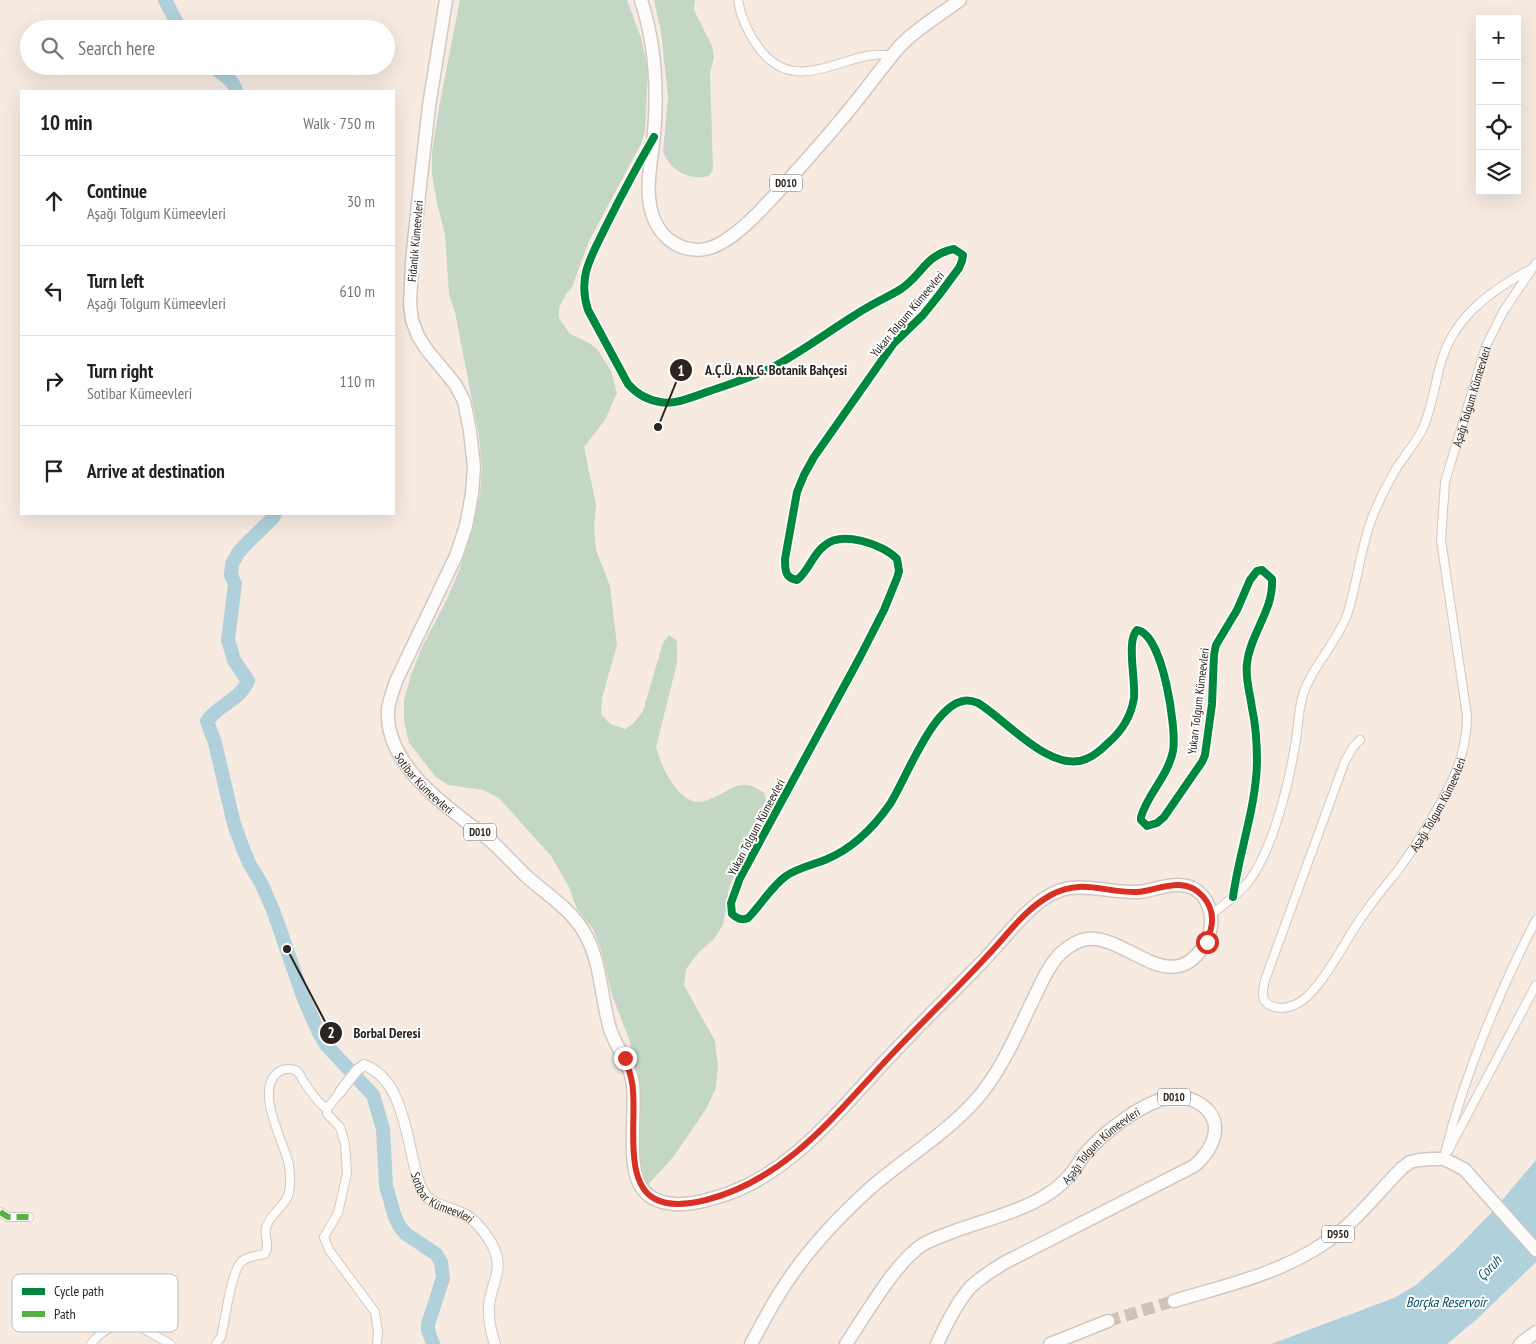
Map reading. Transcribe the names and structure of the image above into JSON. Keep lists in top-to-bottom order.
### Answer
{
  "streets": {
    "main road": [
      "D010",
      "Fidanlık Kümeevleri",
      "Aşağı Tolgum Kümeevleri",
      "Sotibar Kümeevleri",
      "D950"
    ],
    "street": ["Yukarı Tolgum Kümeevleri"]
  },
  "crossings": [
    ["D010", "Yukarı Tolgum Kümeevleri"],
    ["Fidanlık Kümeevleri", "Sotibar Kümeevleri"],
    ["Yukarı Tolgum Kümeevleri", "Aşağı Tolgum Kümeevleri"],
    ["Aşağı Tolgum Kümeevleri", "Sotibar Kümeevleri"]
  ],
  "water": ["Çoruh", "Borçka Reservoir"],
  "places": ["A.Ç.Ü. A.N.G. Botanik Bahçesi", "Borbal Deresi"],
  "legend": ["Cycle path", "Path"],
  "page": {
    "map_buttons": ["+", "−"],
    "search": "Search here",
    "heading": ["10 min", "Walk · 750 m"],
    "list": [
      ["Continue", "Aşağı Tolgum Kümeevleri", "30 m"],
      ["Turn left", "Aşağı Tolgum Kümeevleri", "610 m"],
      ["Turn right", "Sotibar Kümeevleri", "110 m"],
      "Arrive at destination"
    ]
  }
}
